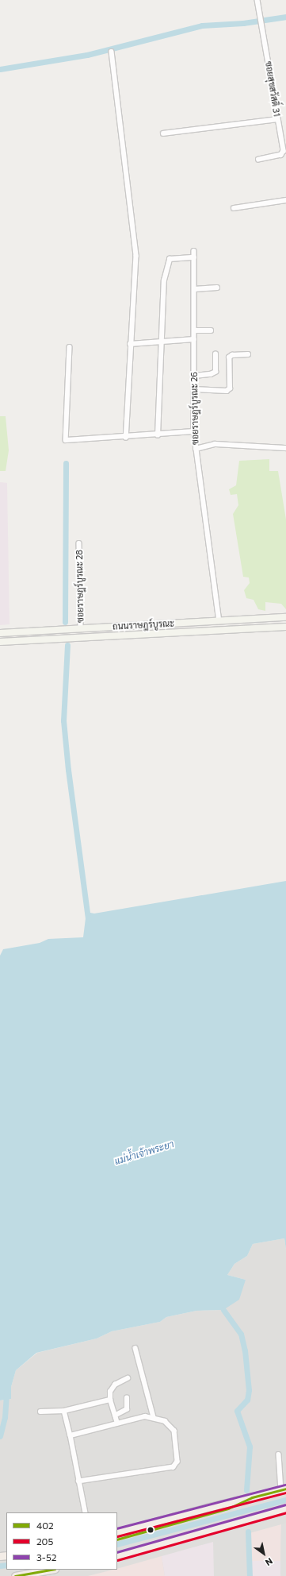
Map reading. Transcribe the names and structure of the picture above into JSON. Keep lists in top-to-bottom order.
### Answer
{
  "streets": {
    "main road": ["ถนนราษฎร์บูรณะ"],
    "street": ["ซอยสุขสวัสดิ์ 31", "ซอยราษฎร์บูรณะ 26", "ซอยราษฎร์บูรณะ 28"]
  },
  "crossings": [
    ["ซอยราษฎร์บูรณะ 26", "ถนนราษฎร์บูรณะ"],
    ["ซอยราษฎร์บูรณะ 28", "ถนนราษฎร์บูรณะ"]
  ],
  "water": ["แม่น้ำเจ้าพระยา"],
  "lines": ["transit line 3-52", "transit line 402", "transit line 205"],
  "legend": ["402", "205", "3-52"],
  "north": "bottom right"
}
